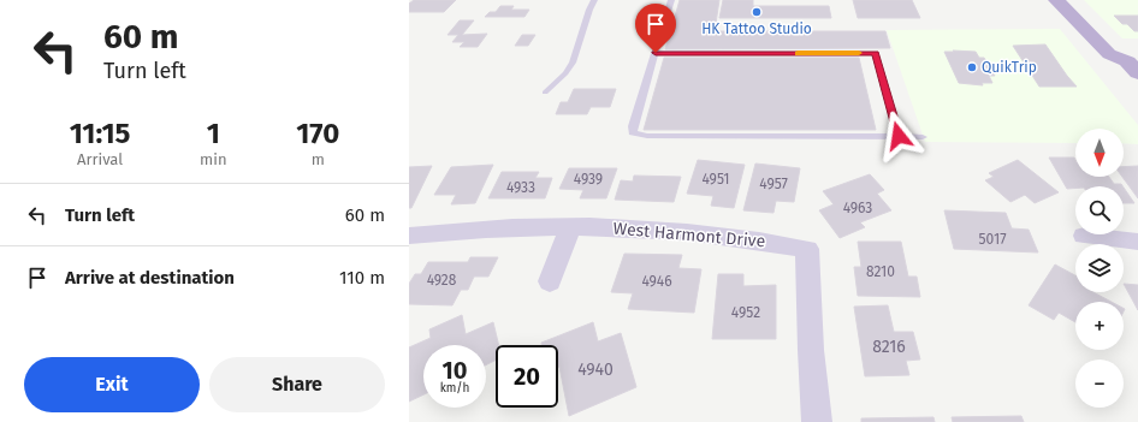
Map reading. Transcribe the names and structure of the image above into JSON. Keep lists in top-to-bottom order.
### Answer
{
  "streets": {
    "street": ["West Harmont Drive"]
  },
  "places": ["HK Tattoo Studio", "QuikTrip"],
  "house_numbers": [
    "4939",
    "4951",
    "4957",
    "4933",
    "4963",
    "5017",
    "8210",
    "4928",
    "4946",
    "4952",
    "8216",
    "4940"
  ],
  "north": "bottom",
  "page": {
    "turn": ["60 m", "Turn left"],
    "eta": [
      "11:15",
      "Arrival",
      "1",
      "min",
      "170",
      "m"
    ],
    "map_buttons": ["+", "−"],
    "list": [
      {
        "name": "Turn left",
        "value": "60 m"
      },
      {
        "name": "Arrive at destination",
        "value": "110 m"
      }
    ],
    "speed": "10 km/h",
    "limit": "20",
    "buttons": ["Exit", "Share"]
  }
}
